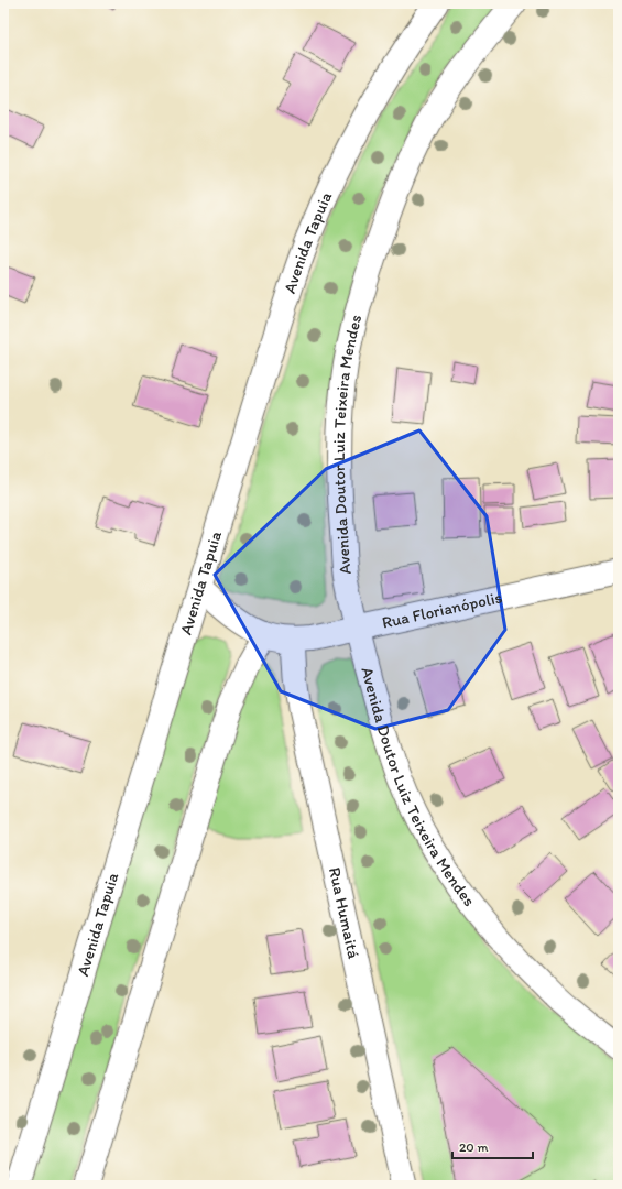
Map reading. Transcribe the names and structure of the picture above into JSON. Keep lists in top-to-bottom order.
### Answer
{
  "streets": {
    "street": [
      "Avenida Tapuia",
      "Avenida Doutor Luiz Teixeira Mendes",
      "Rua Florianópolis",
      "Rua Humaitá"
    ]
  },
  "crossings": [
    ["Avenida Doutor Luiz Teixeira Mendes", "Rua Florianópolis"],
    ["Rua Florianópolis", "Rua Humaitá"]
  ],
  "scale_bar": "20 m"
}
